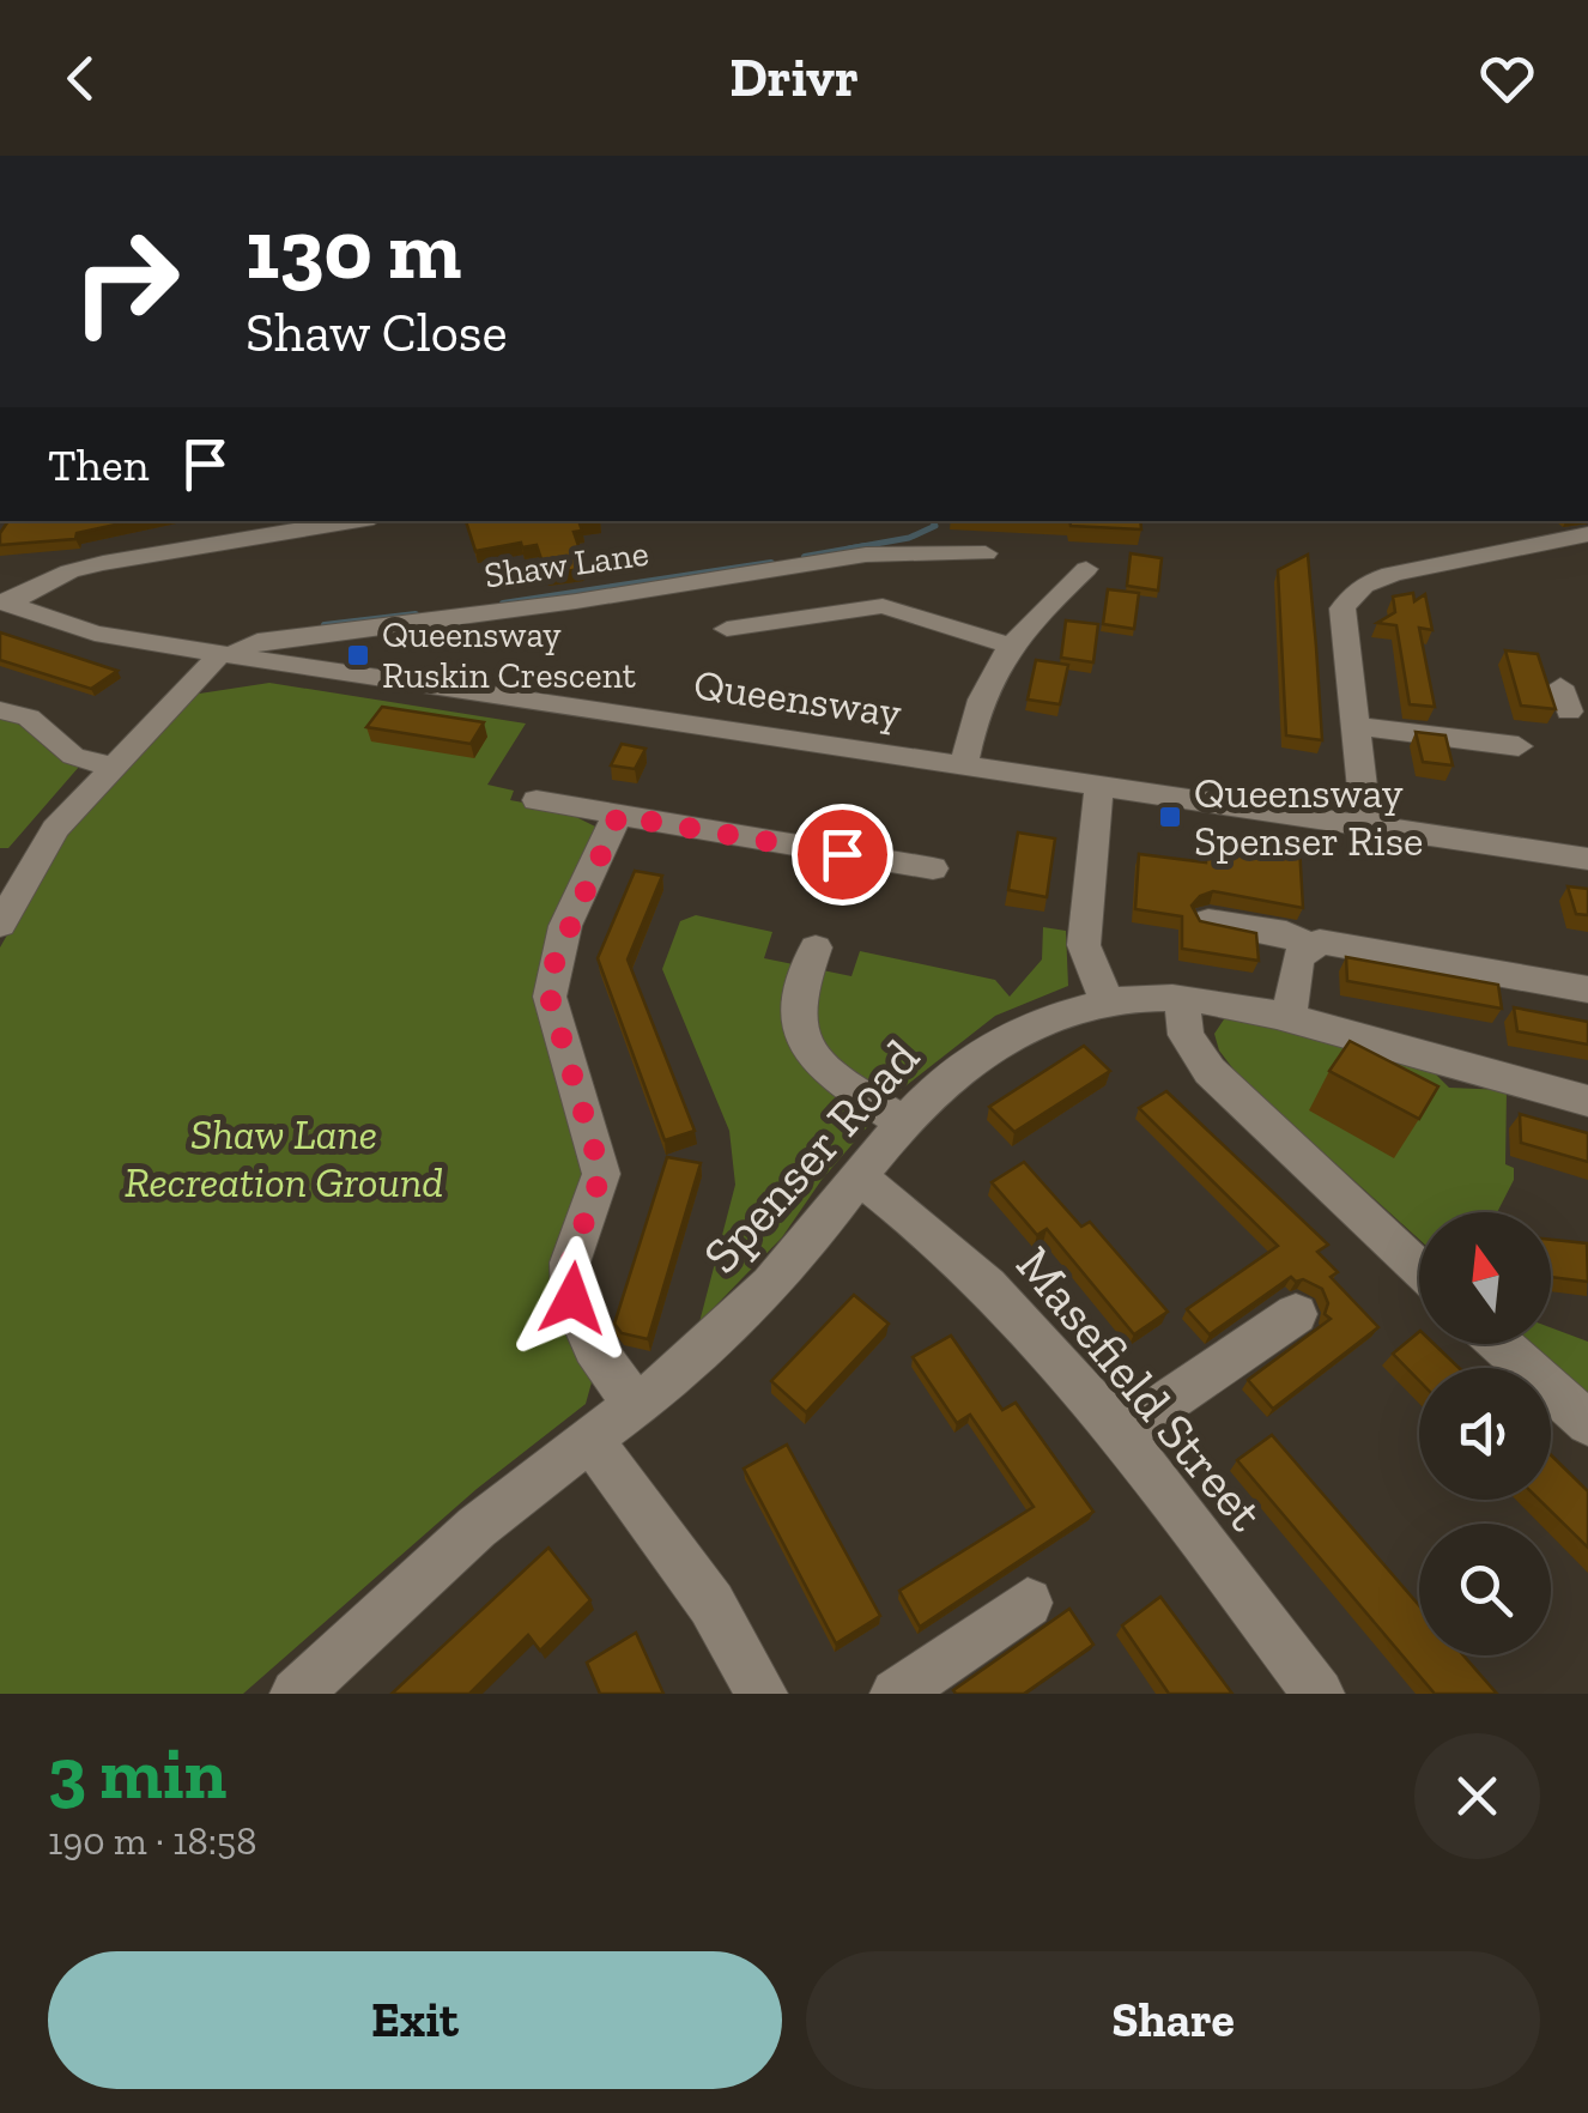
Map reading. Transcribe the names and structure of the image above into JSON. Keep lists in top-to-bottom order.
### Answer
{
  "streets": {
    "street": [
      "Shaw Lane",
      "Queensway",
      "Spenser Road",
      "Masefield Street"
    ]
  },
  "crossings": [
    ["Shaw Lane", "Queensway"],
    ["Spenser Road", "Masefield Street"]
  ],
  "parks": ["Shaw Lane Recreation Ground"],
  "places": {
    "transit": ["Queensway Ruskin Crescent", "Queensway Spenser Rise"]
  },
  "north": "top",
  "page": {
    "header": "Drivr",
    "turn": ["130 m", "Shaw Close"],
    "then": "Then",
    "heading": ["3 min", "190 m · 18:58"],
    "buttons": ["Exit", "Share"]
  }
}
